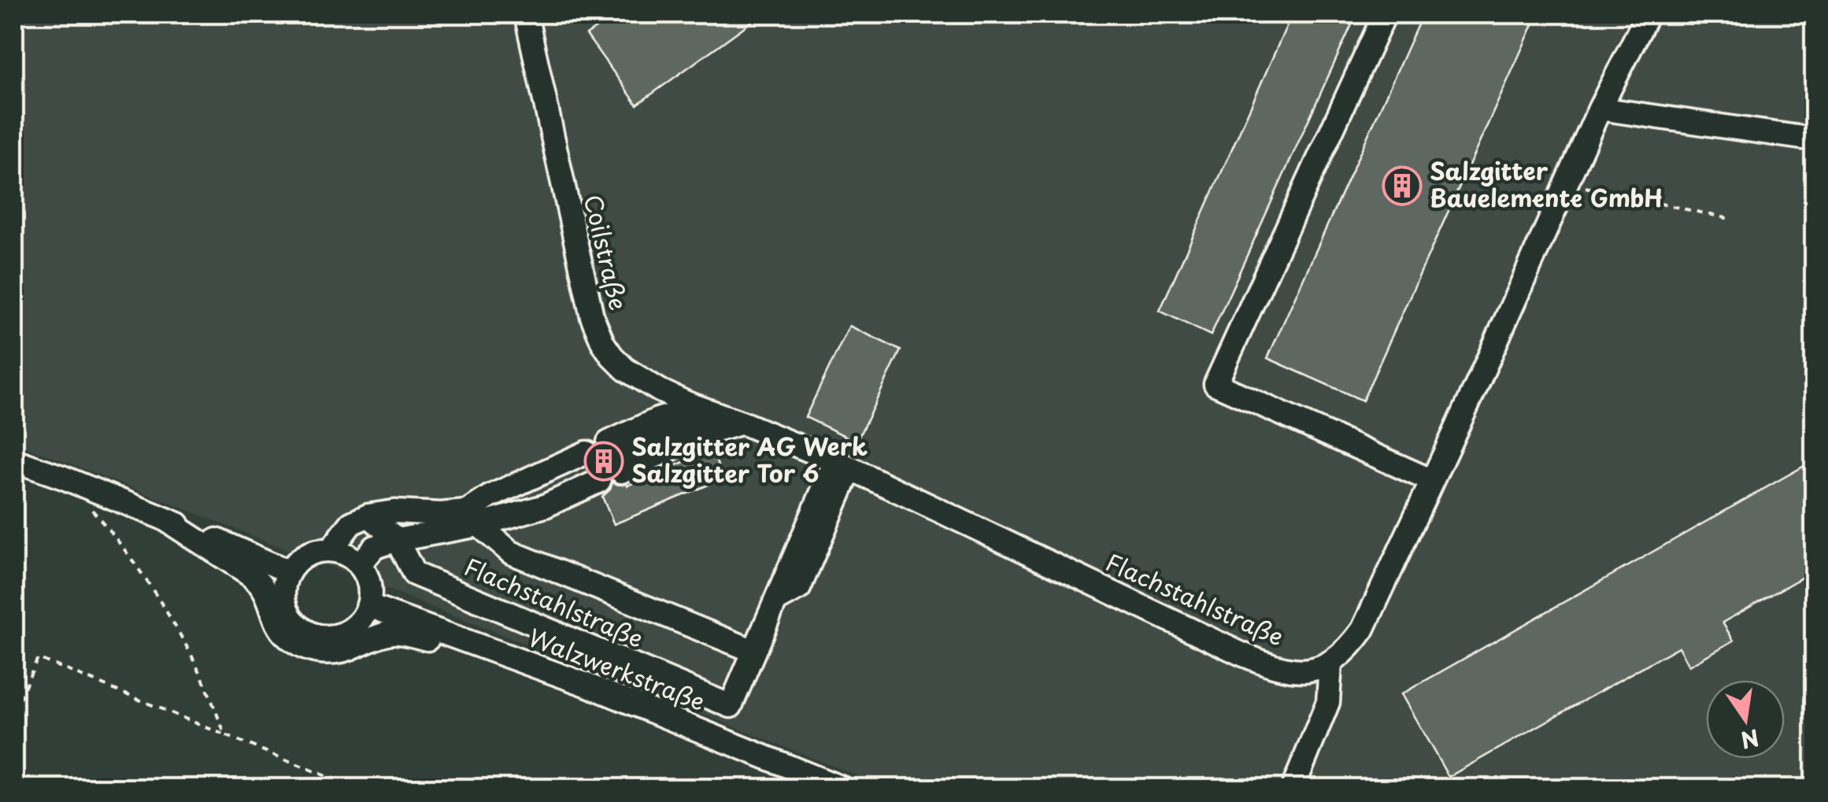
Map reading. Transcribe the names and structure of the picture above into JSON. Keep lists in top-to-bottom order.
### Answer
{
  "streets": {
    "street": ["Coilstraße", "Flachstahlstraße", "Walzwerkstraße"]
  },
  "crossings": [
    ["Coilstraße", "Flachstahlstraße"]
  ],
  "places": {
    "building": ["Salzgitter Bauelemente GmbH", "Salzgitter AG Werk Salzgitter Tor 6"]
  },
  "north": "bottom"
}
